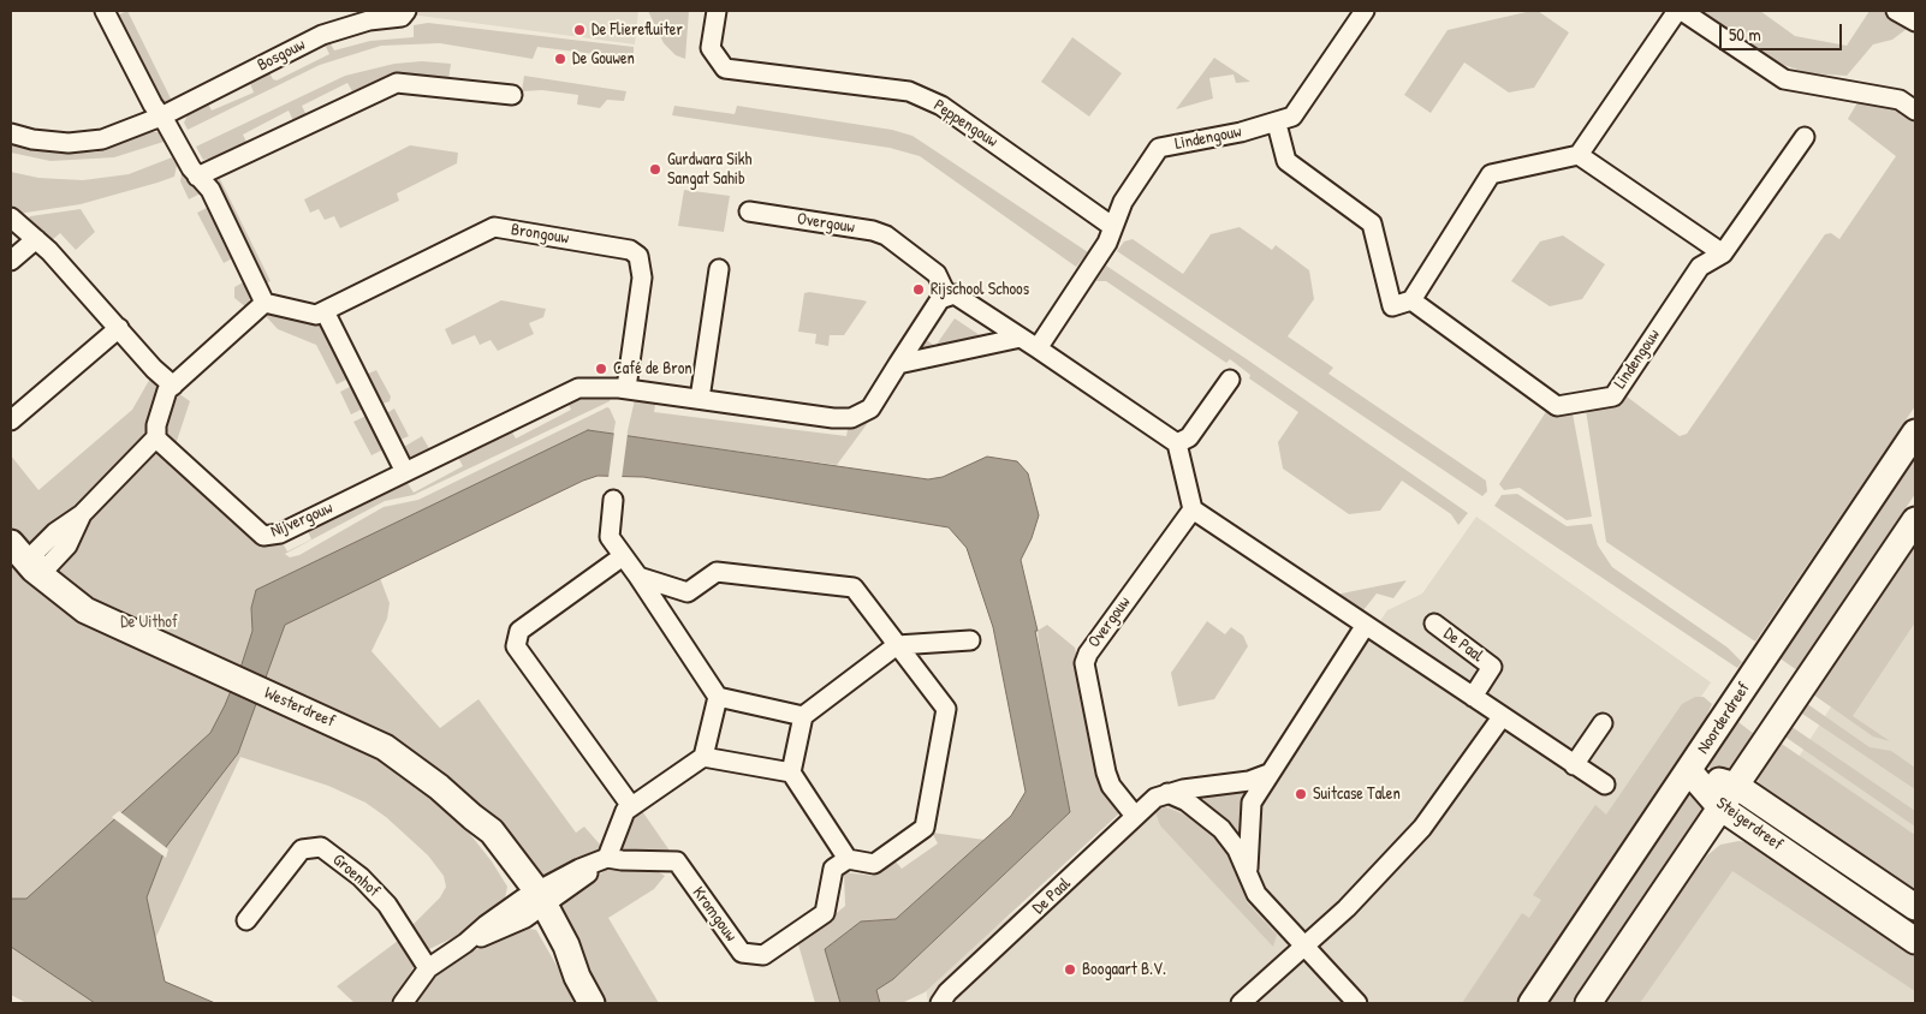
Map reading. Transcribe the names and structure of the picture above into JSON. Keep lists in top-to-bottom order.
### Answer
{
  "streets": {
    "main road": ["Westerdreef", "Noorderdreef", "Steigerdreef"],
    "street": [
      "Bosgouw",
      "Peppengouw",
      "Lindengouw",
      "Overgouw",
      "Brongouw",
      "Nijvergouw",
      "De Paal",
      "Groenhof",
      "Kromgouw"
    ]
  },
  "crossings": [
    ["Peppengouw", "Lindengouw"],
    ["Overgouw", "De Paal"],
    ["Noorderdreef", "Steigerdreef"]
  ],
  "parks": ["De Uithof"],
  "places": [
    "De Flierefluiter",
    "De Gouwen",
    "Gurdwara Sikh Sangat Sahib",
    "Rijschool Schoos",
    "Café de Bron",
    "Suitcase Talen",
    "Boogaart B.V."
  ],
  "scale_bar": "50 m"
}
